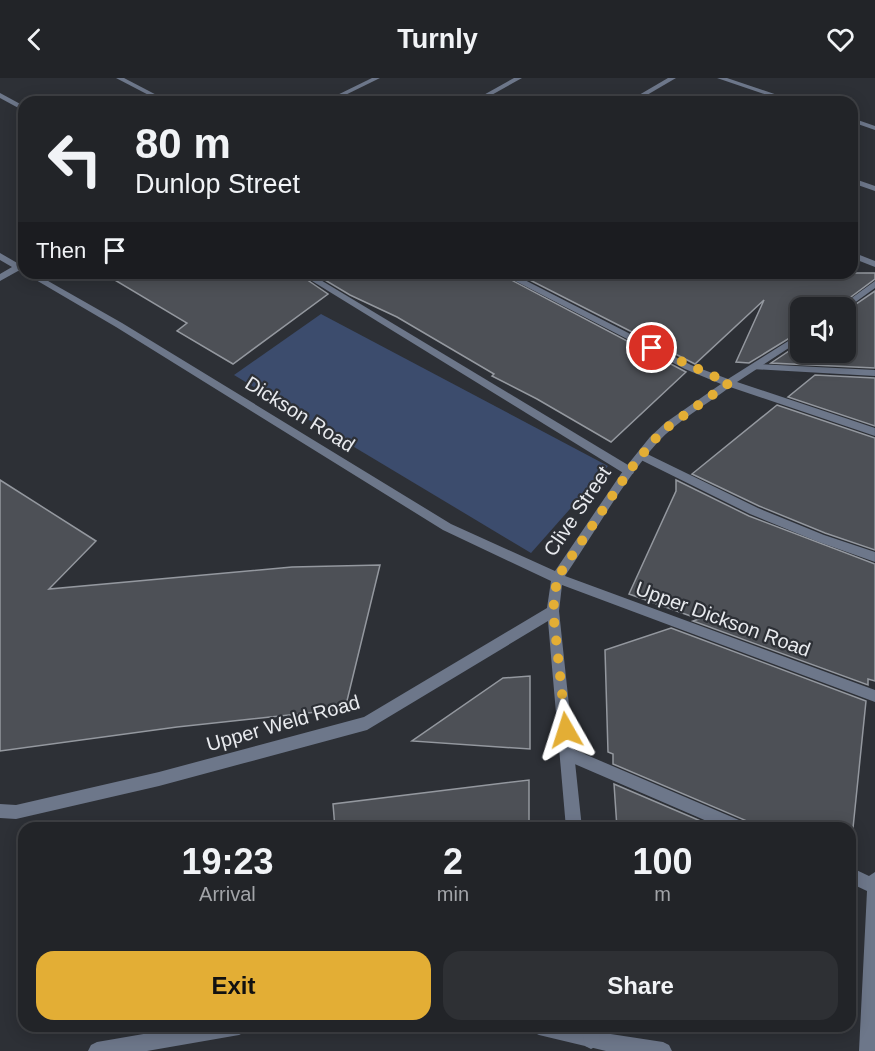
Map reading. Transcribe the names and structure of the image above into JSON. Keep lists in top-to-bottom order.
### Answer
{
  "streets": {
    "street": [
      "Dickson Road",
      "Clive Street",
      "Upper Dickson Road",
      "Upper Weld Road"
    ]
  },
  "crossings": [
    ["Dickson Road", "Clive Street"],
    ["Dickson Road", "Upper Dickson Road"],
    ["Clive Street", "Upper Dickson Road"],
    ["Clive Street", "Upper Weld Road"]
  ],
  "page": {
    "header": "Turnly",
    "turn": ["80 m", "Dunlop Street"],
    "then": "Then",
    "eta": [
      "19:23",
      "Arrival",
      "2",
      "min",
      "100",
      "m"
    ],
    "buttons": ["Exit", "Share"]
  }
}
